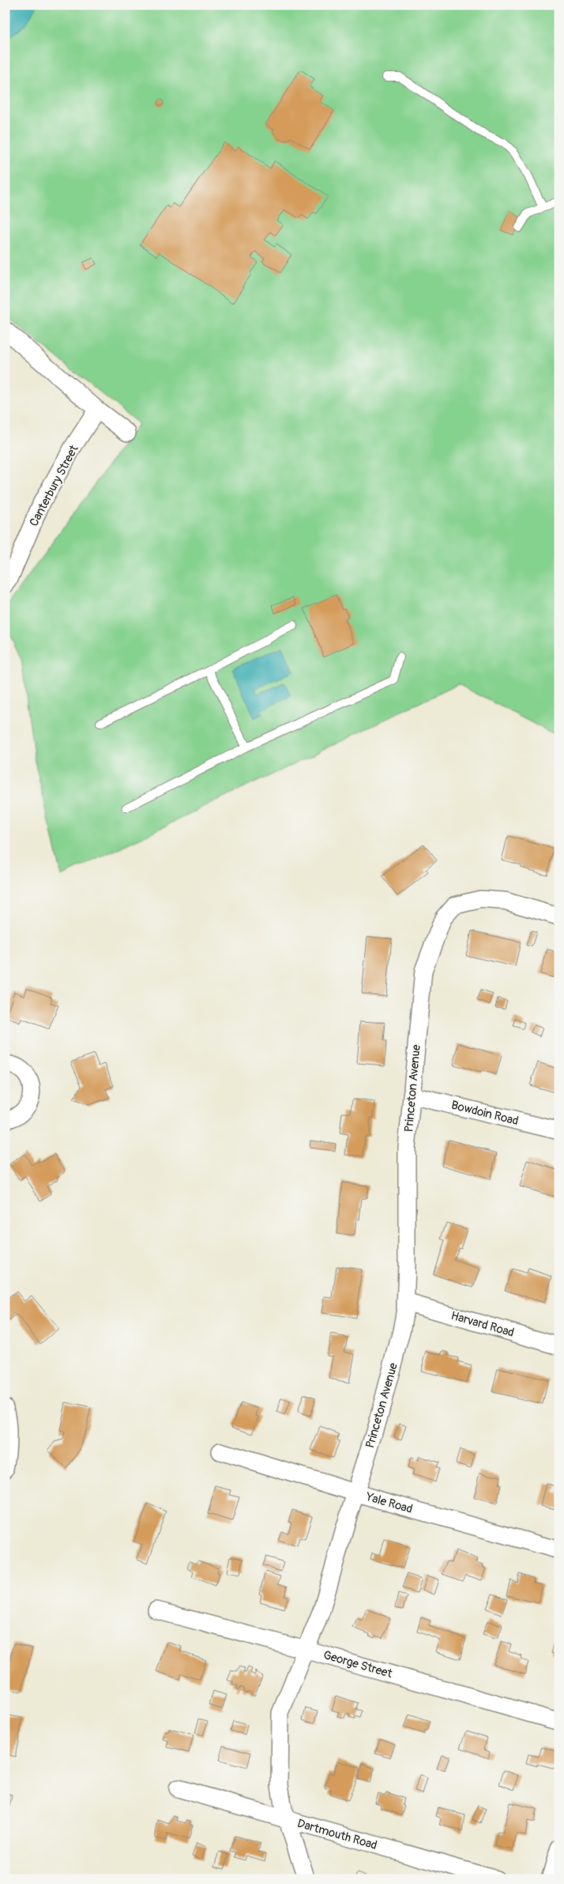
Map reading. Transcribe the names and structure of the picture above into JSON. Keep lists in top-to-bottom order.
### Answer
{
  "streets": {
    "street": [
      "Canterbury Street",
      "Princeton Avenue",
      "Bowdoin Road",
      "Harvard Road",
      "Yale Road",
      "George Street",
      "Dartmouth Road"
    ]
  },
  "crossings": [
    ["Princeton Avenue", "Bowdoin Road"],
    ["Princeton Avenue", "Harvard Road"],
    ["Princeton Avenue", "Yale Road"],
    ["Princeton Avenue", "George Street"],
    ["Princeton Avenue", "Dartmouth Road"]
  ]
}
